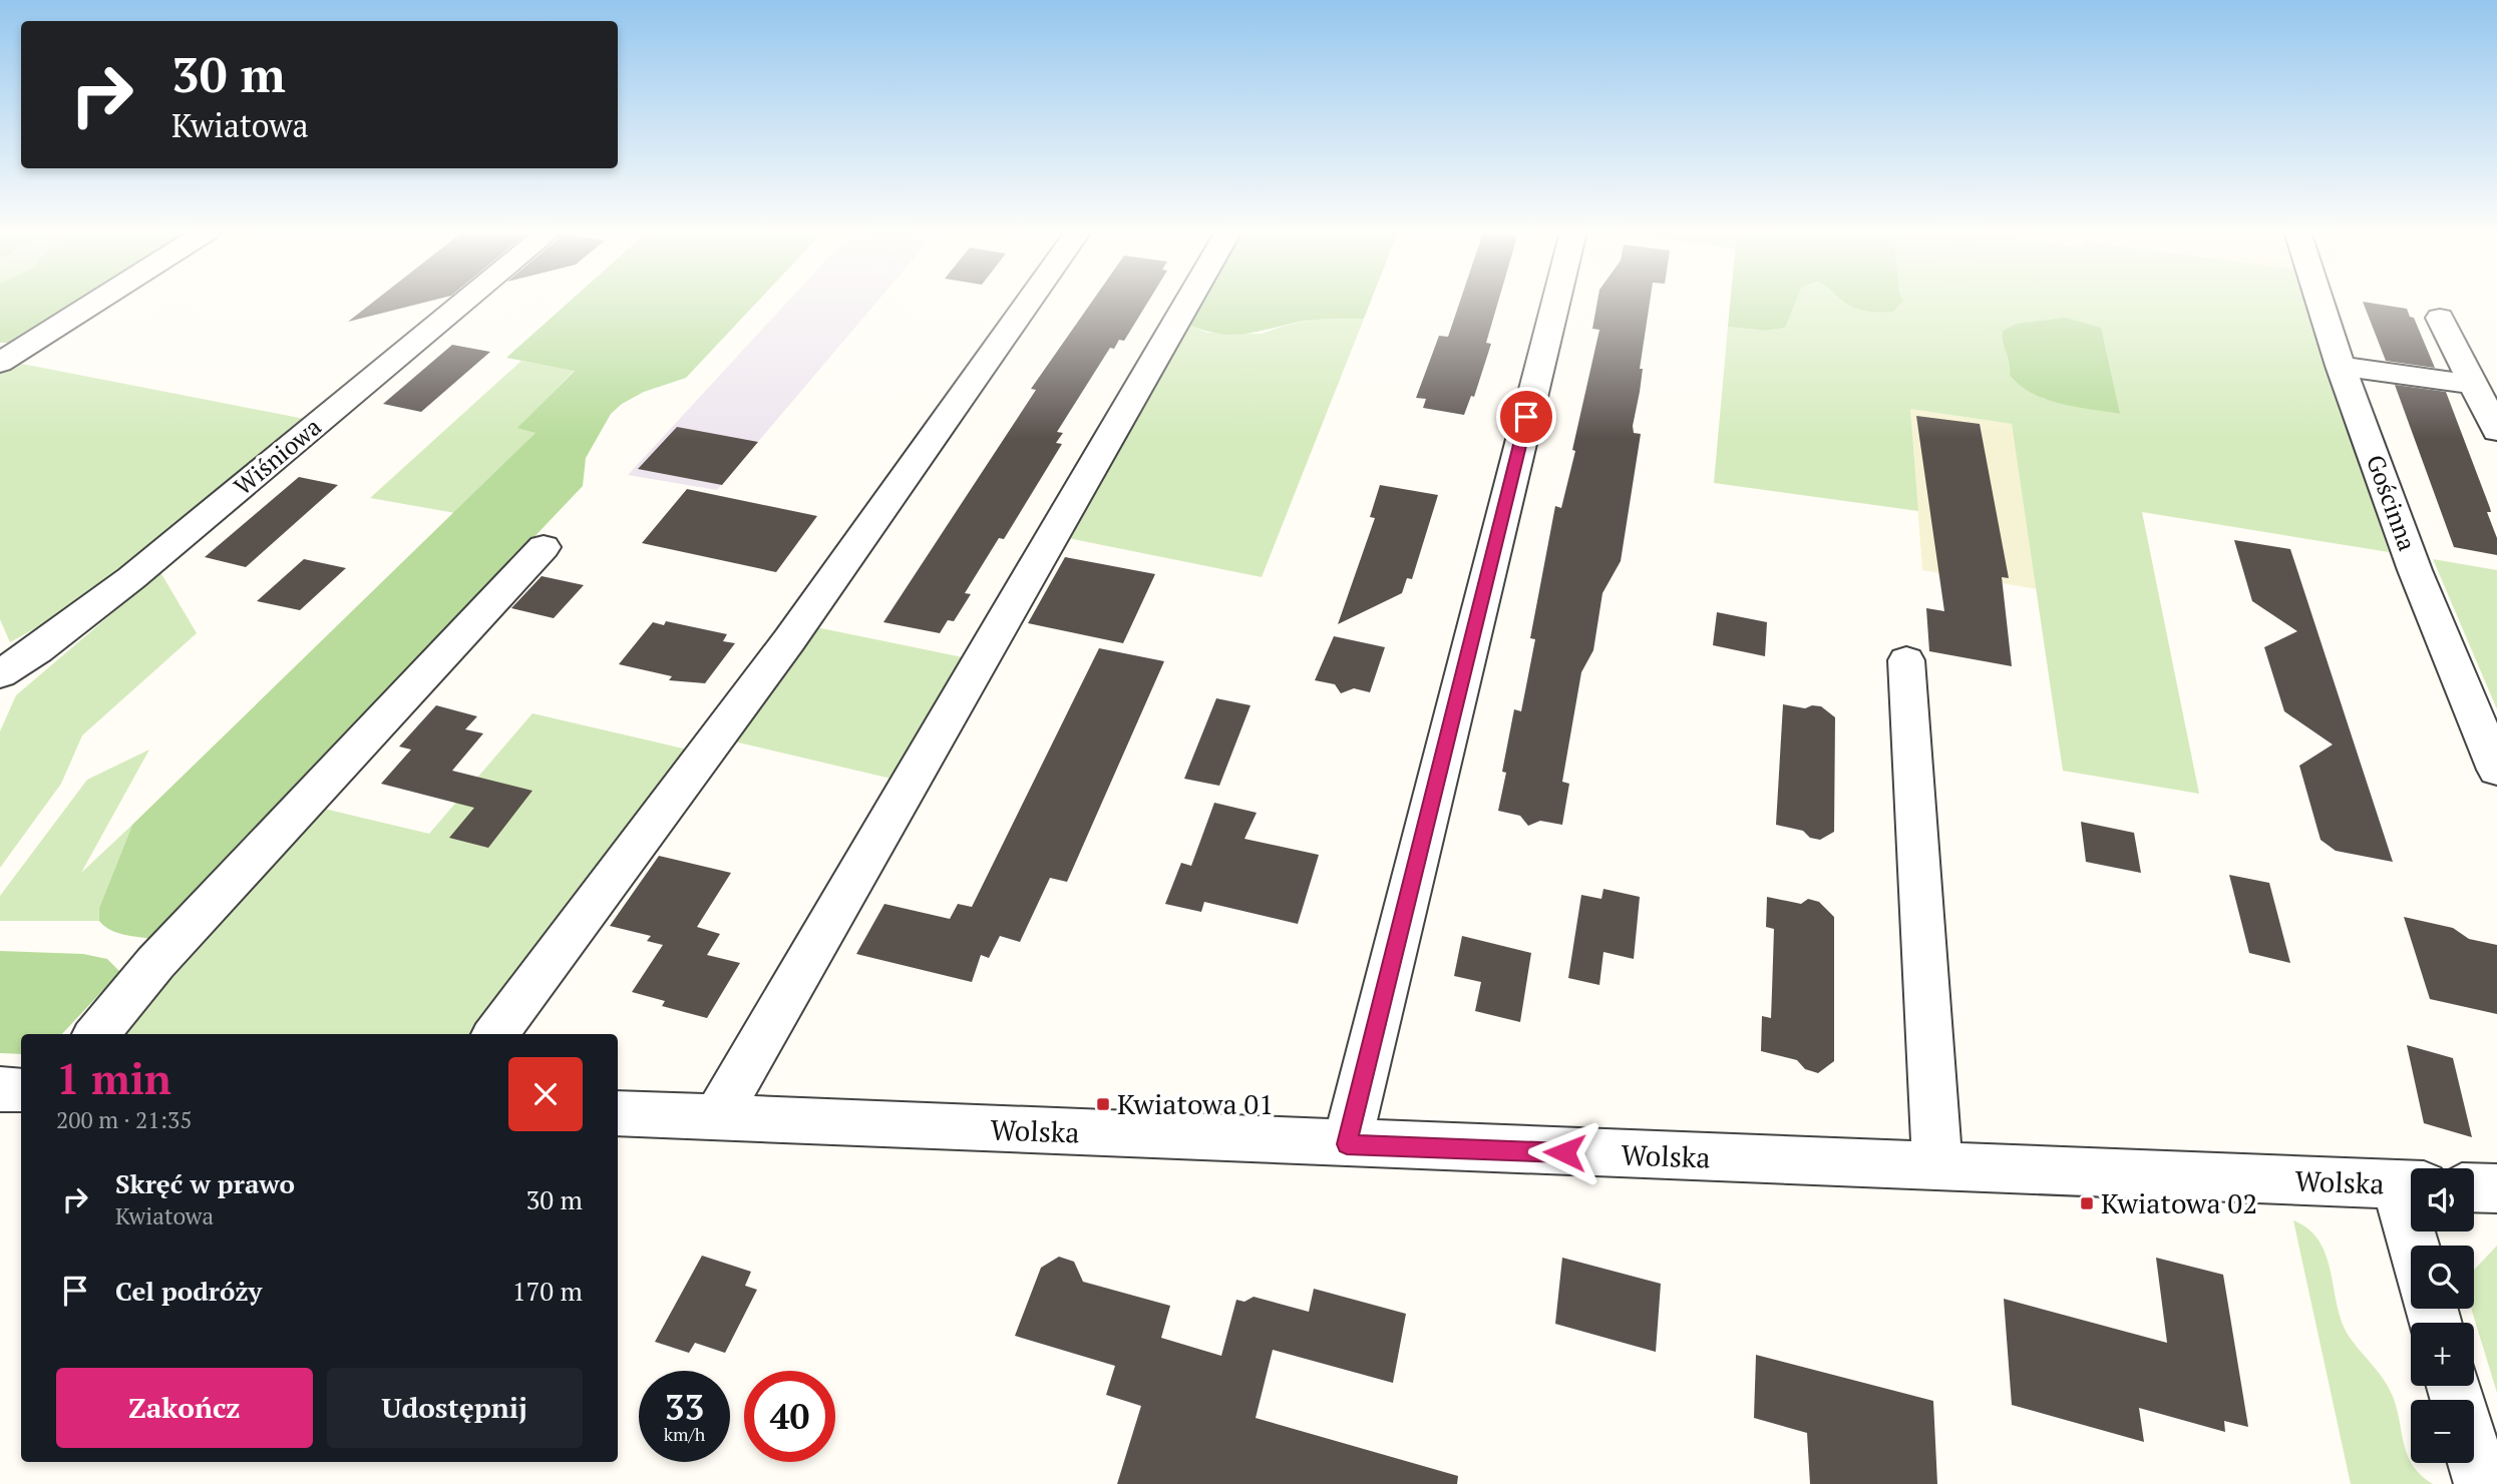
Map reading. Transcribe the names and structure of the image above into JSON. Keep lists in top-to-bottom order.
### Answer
{
  "streets": {
    "street": ["Wiśniowa", "Gościnna", "Wolska"]
  },
  "places": {
    "transit": ["Kwiatowa 01", "Kwiatowa 02"]
  },
  "page": {
    "turn": ["30 m", "Kwiatowa"],
    "heading": ["1 min", "200 m · 21:35"],
    "list": [
      {
        "name": "Skręć w prawo",
        "note": "Kwiatowa",
        "value": "30 m"
      },
      {
        "name": "Cel podróży",
        "value": "170 m"
      }
    ],
    "map_buttons": ["+", "−"],
    "buttons": ["Zakończ", "Udostępnij"],
    "speed": "33 km/h",
    "limit": "40"
  }
}
